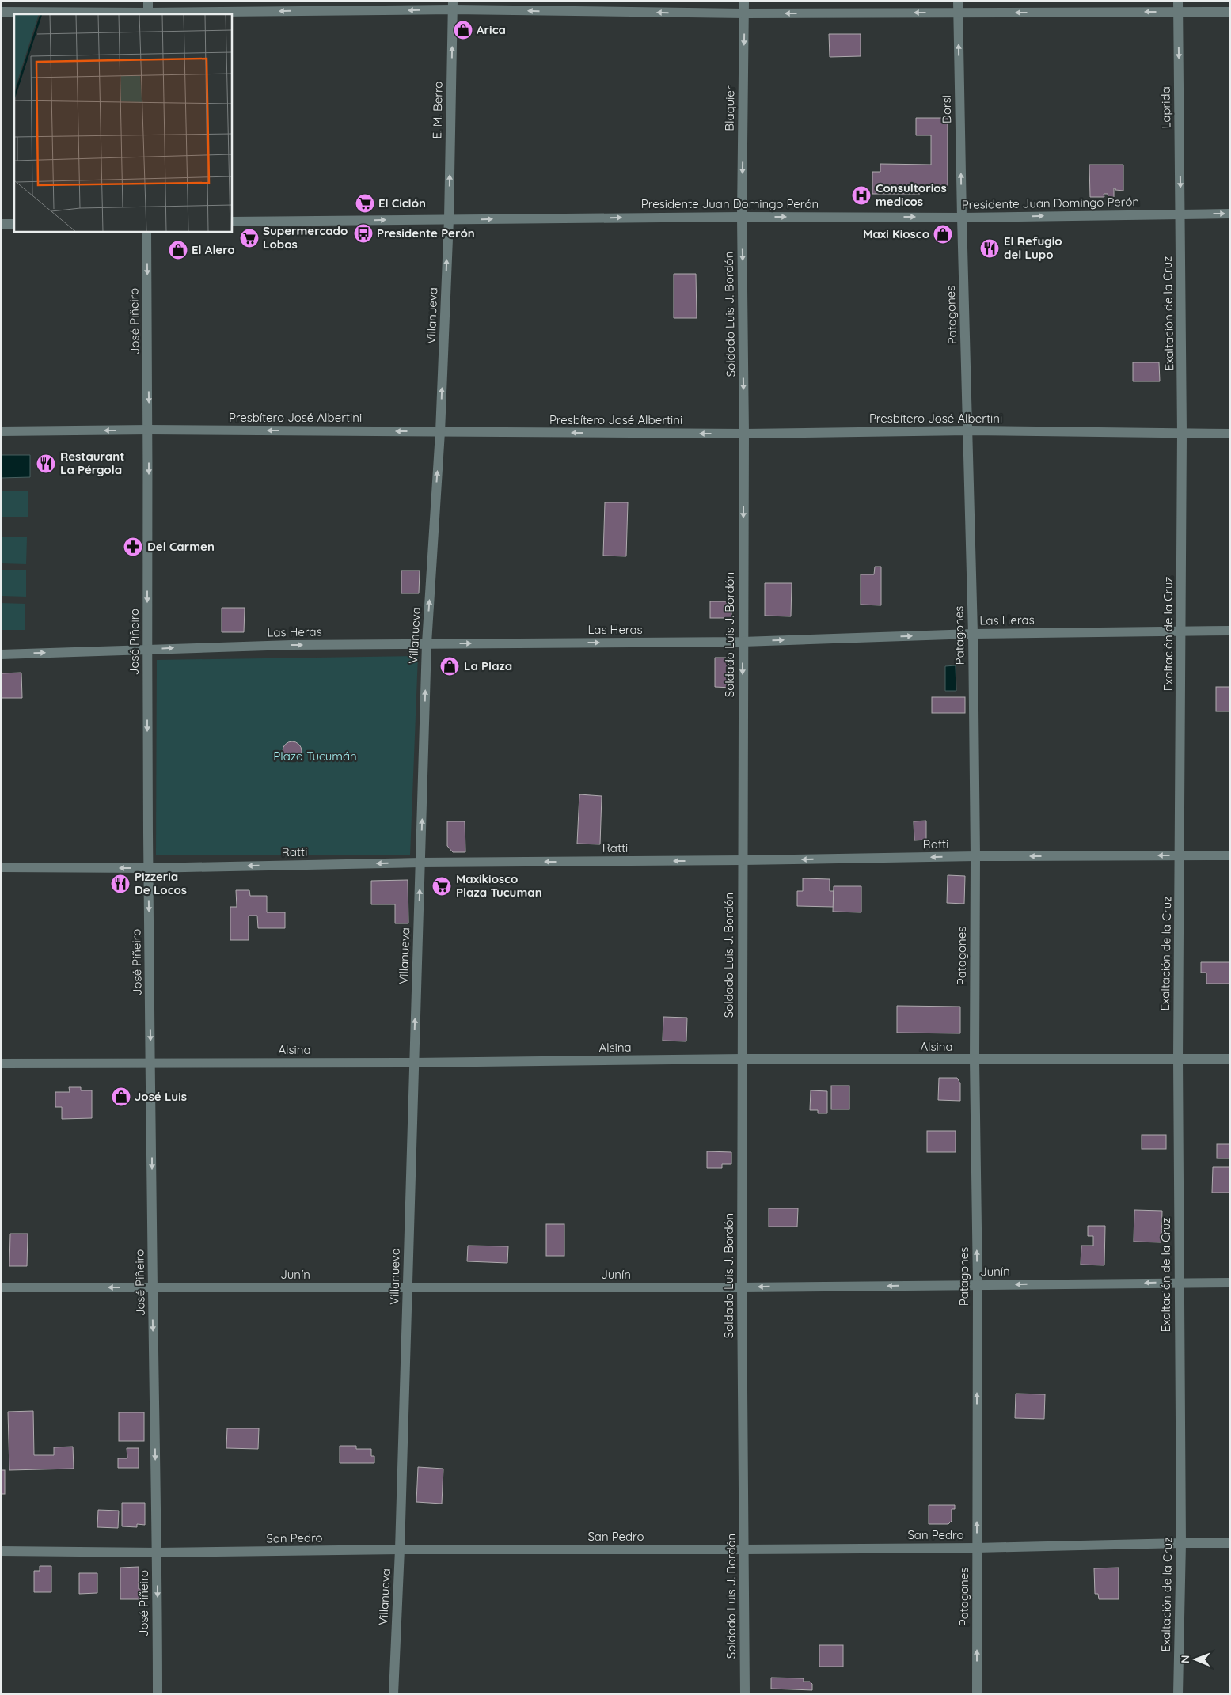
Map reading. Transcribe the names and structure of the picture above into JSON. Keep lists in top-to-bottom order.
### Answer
{
  "streets": {
    "street": [
      "Laprida",
      "Blaquier",
      "Dorsi",
      "E. M. Berro",
      "Presidente Juan Domingo Perón",
      "Exaltación de la Cruz",
      "Soldado Luis J. Bordón",
      "Patagones",
      "Villanueva",
      "José Piñeiro",
      "Presbítero José Albertini",
      "Las Heras",
      "Ratti",
      "Alsina",
      "Junín",
      "San Pedro"
    ]
  },
  "crossings": [
    ["Laprida", "Presidente Juan Domingo Perón"],
    ["Laprida", "Exaltación de la Cruz"],
    ["Blaquier", "Presidente Juan Domingo Perón"],
    ["Blaquier", "Soldado Luis J. Bordón"],
    ["Dorsi", "Presidente Juan Domingo Perón"],
    ["Dorsi", "Patagones"],
    ["E. M. Berro", "Presidente Juan Domingo Perón"],
    ["E. M. Berro", "Villanueva"],
    ["Presidente Juan Domingo Perón", "Exaltación de la Cruz"],
    ["Presidente Juan Domingo Perón", "Soldado Luis J. Bordón"],
    ["Presidente Juan Domingo Perón", "Patagones"],
    ["Presidente Juan Domingo Perón", "Villanueva"],
    ["Exaltación de la Cruz", "Presbítero José Albertini"],
    ["Exaltación de la Cruz", "Las Heras"],
    ["Exaltación de la Cruz", "Ratti"],
    ["Exaltación de la Cruz", "Alsina"],
    ["Exaltación de la Cruz", "Junín"],
    ["Exaltación de la Cruz", "San Pedro"],
    ["Soldado Luis J. Bordón", "Presbítero José Albertini"],
    ["Soldado Luis J. Bordón", "Las Heras"],
    ["Soldado Luis J. Bordón", "Ratti"],
    ["Soldado Luis J. Bordón", "Alsina"],
    ["Soldado Luis J. Bordón", "Junín"],
    ["Soldado Luis J. Bordón", "San Pedro"],
    ["Patagones", "Presbítero José Albertini"],
    ["Patagones", "Las Heras"],
    ["Patagones", "Ratti"],
    ["Patagones", "Alsina"],
    ["Patagones", "Junín"],
    ["Patagones", "San Pedro"],
    ["Villanueva", "Presbítero José Albertini"],
    ["Villanueva", "Las Heras"],
    ["Villanueva", "Ratti"],
    ["Villanueva", "Alsina"],
    ["Villanueva", "Junín"],
    ["Villanueva", "San Pedro"],
    ["José Piñeiro", "Presbítero José Albertini"],
    ["José Piñeiro", "Las Heras"],
    ["José Piñeiro", "Ratti"],
    ["José Piñeiro", "Alsina"],
    ["José Piñeiro", "Junín"],
    ["José Piñeiro", "San Pedro"]
  ],
  "one_way": [
    "Laprida",
    "Blaquier",
    "Dorsi",
    "E. M. Berro",
    "Presidente Juan Domingo Perón",
    "Soldado Luis J. Bordón",
    "Patagones",
    "Villanueva",
    "José Piñeiro",
    "Presbítero José Albertini",
    "Las Heras",
    "Ratti",
    "Junín"
  ],
  "parks": ["Plaza Tucumán"],
  "places": {
    "shop": [
      "Arica",
      "Maxi Kiosco",
      "El Alero",
      "La Plaza",
      "José Luis"
    ],
    "hospital": ["Consultorios medicos"],
    "supermarket": ["El Ciclón", "Supermercado Lobos", "Maxikiosco Plaza Tucuman"],
    "bus stop": ["Presidente Perón"],
    "restaurant": ["El Refugio del Lupo", "Restaurant La Pérgola", "Pizzeria De Locos"],
    "pharmacy": ["Del Carmen"]
  },
  "north": "left"
}
